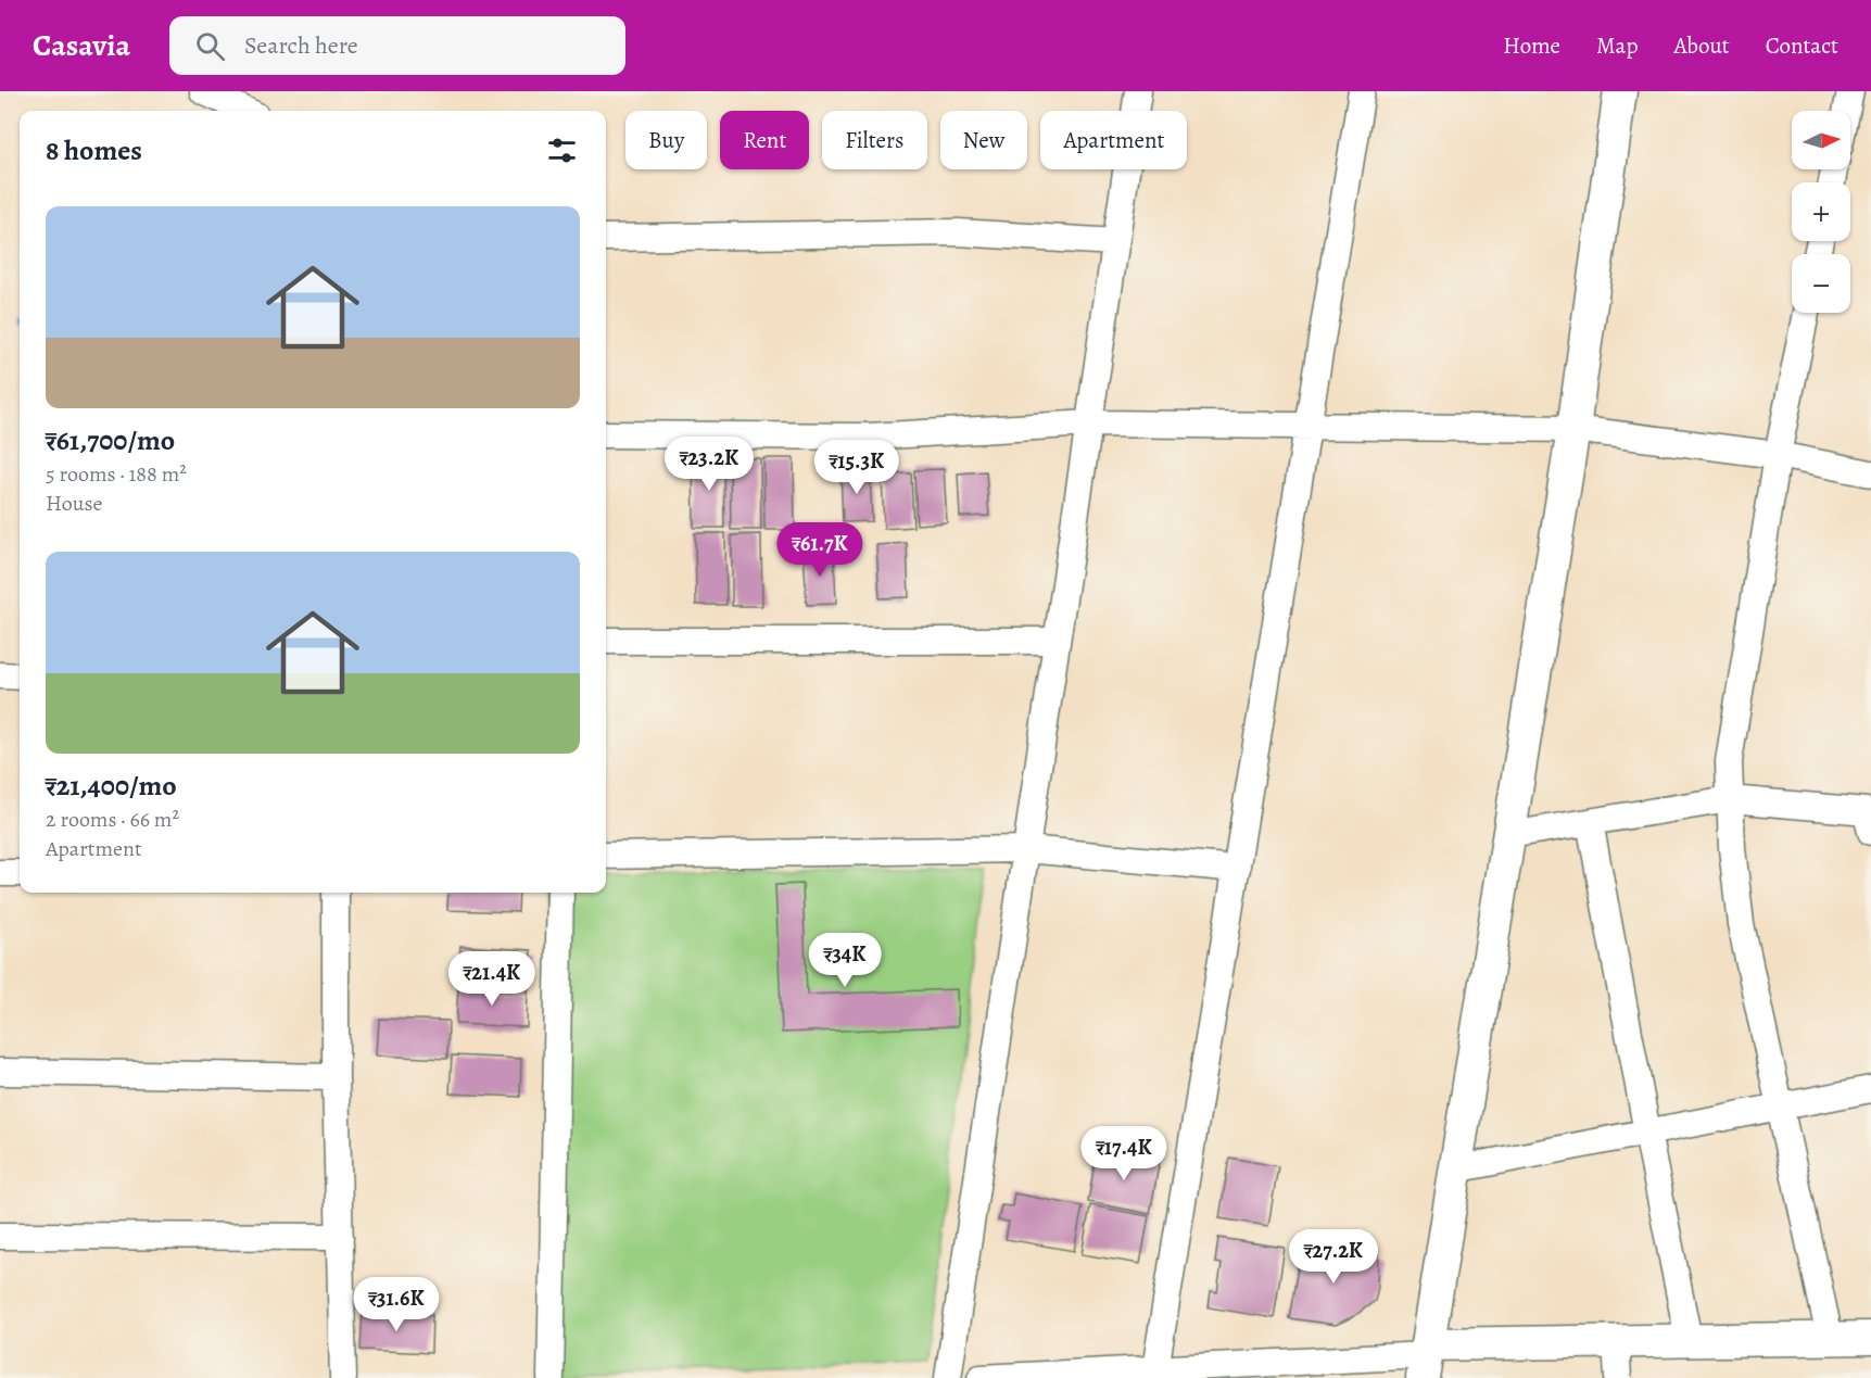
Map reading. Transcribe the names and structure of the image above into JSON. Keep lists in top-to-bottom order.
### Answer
{
  "north": "right",
  "page": {
    "header": "Casavia",
    "search": "Search here",
    "nav": [
      "Home",
      "Map",
      "About",
      "Contact"
    ],
    "map_buttons": ["+", "−"],
    "chip": [
      "Buy",
      "Rent",
      "Filters",
      "New",
      "Apartment"
    ],
    "heading": "8 homes",
    "list": [
      {
        "name": "₹61,700/mo",
        "note": "5 rooms · 188 m² · House"
      },
      {
        "name": "₹21,400/mo",
        "note": "2 rooms · 66 m² · Apartment"
      }
    ],
    "price": [
      "₹23.2K",
      "₹15.3K",
      "₹61.7K",
      "₹34K",
      "₹21.4K",
      "₹17.4K",
      "₹27.2K",
      "₹31.6K"
    ]
  }
}
